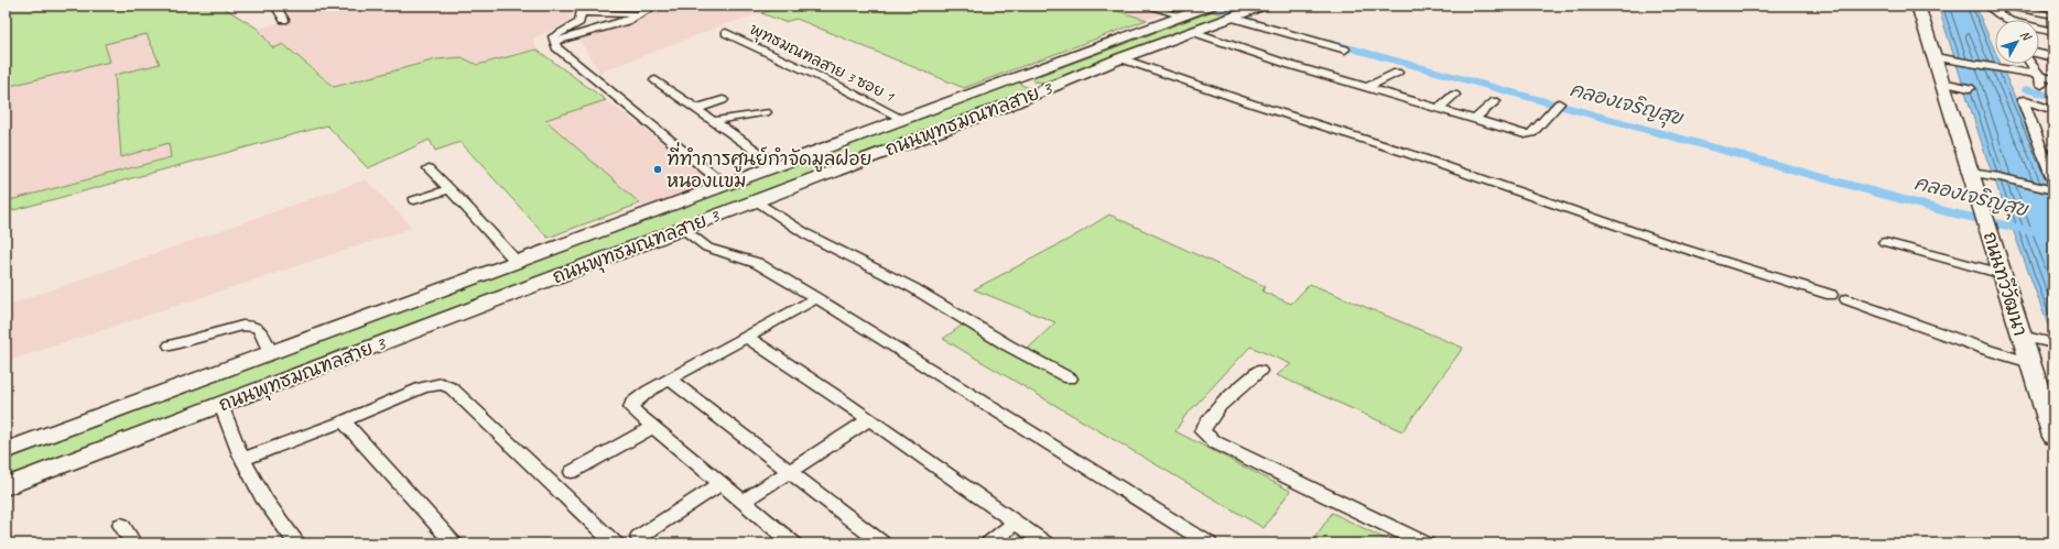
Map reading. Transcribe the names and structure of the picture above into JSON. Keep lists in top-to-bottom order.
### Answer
{
  "streets": {
    "main road": ["ถนนพุทธมณฑลสาย 3", "ถนนทวีวัฒนา"],
    "street": ["พุทธมณฑลสาย 3 ซอย 1"]
  },
  "crossings": [
    ["พุทธมณฑลสาย 3 ซอย 1", "ถนนพุทธมณฑลสาย 3"]
  ],
  "water": ["คลองเจริญสุข"],
  "places": ["ที่ทำการศูนย์กำจัดมูลฝอย หนองแขม"],
  "north": "top right"
}
